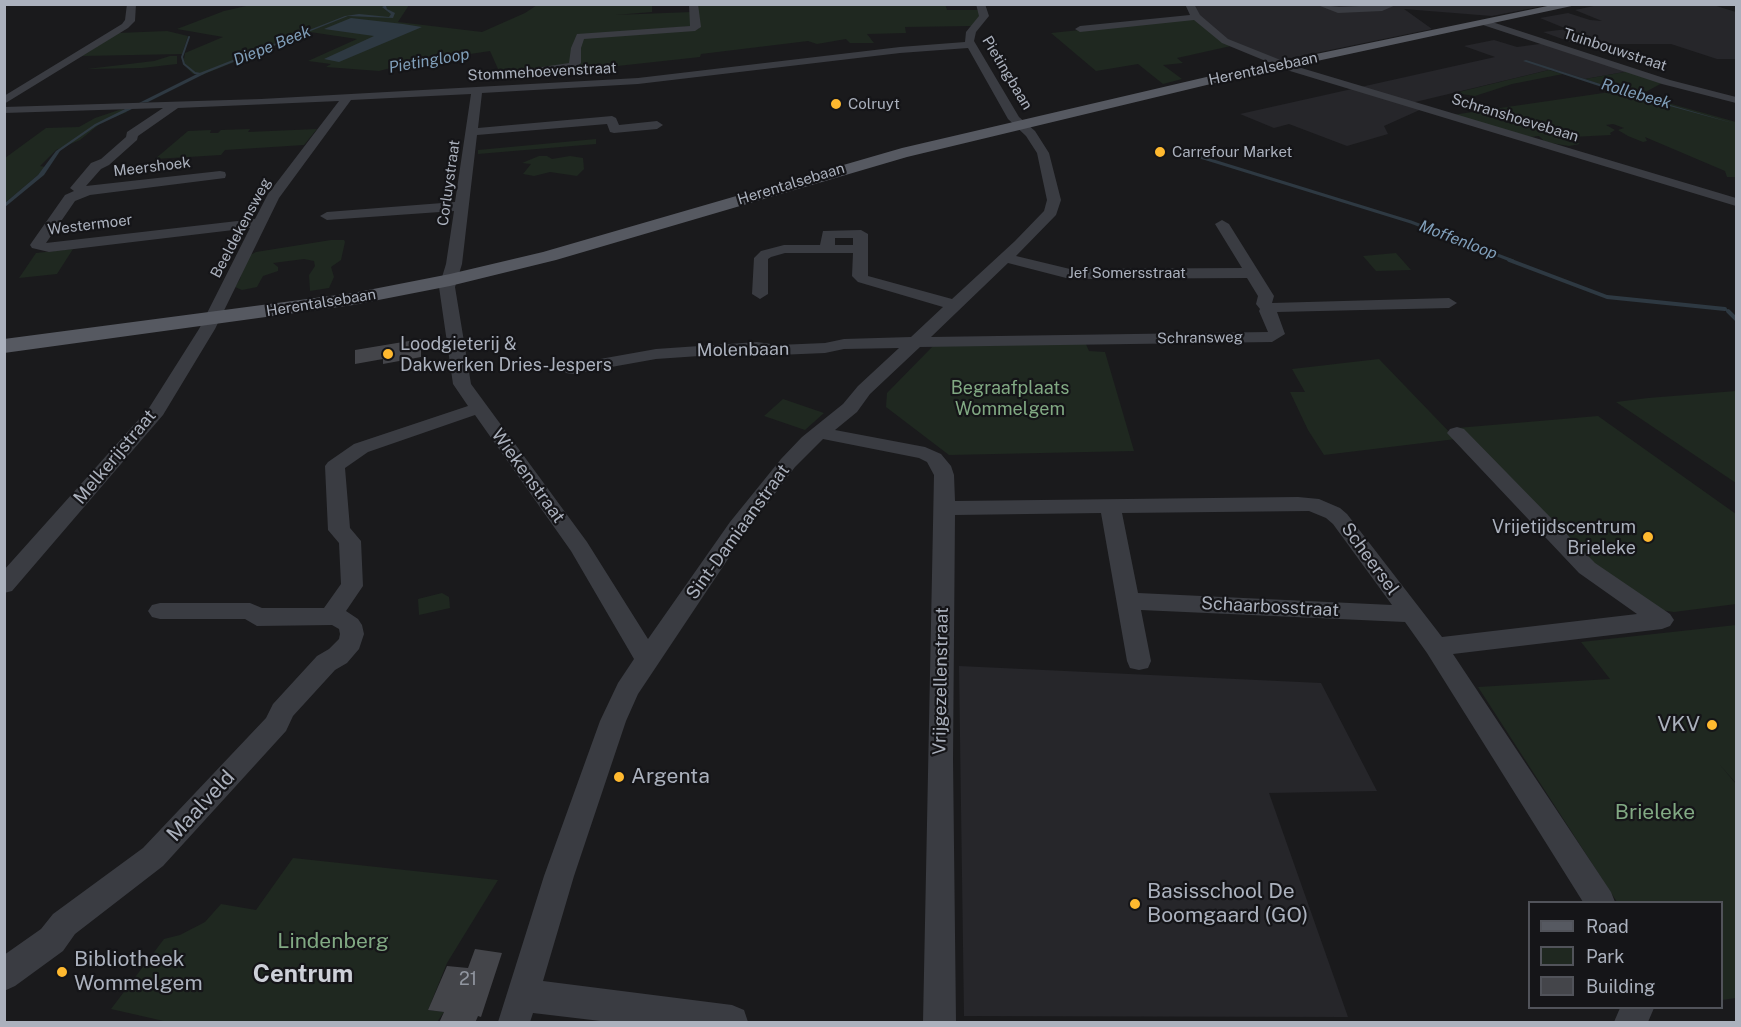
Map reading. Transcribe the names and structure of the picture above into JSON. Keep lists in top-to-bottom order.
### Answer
{
  "streets": {
    "main road": ["Herentalsebaan"],
    "street": [
      "Tuinbouwstraat",
      "Stommehoevenstraat",
      "Pietingbaan",
      "Schranshoevebaan",
      "Meershoek",
      "Corluystraat",
      "Westermoer",
      "Beeldekensweg",
      "Jef Somersstraat",
      "Schransweg",
      "Molenbaan",
      "Melkerijstraat",
      "Wiekenstraat",
      "Sint-Damiaanstraat",
      "Scheersel",
      "Schaarbosstraat",
      "Vrijgezellenstraat",
      "Maalveld"
    ]
  },
  "crossings": [
    ["Tuinbouwstraat", "Herentalsebaan"],
    ["Herentalsebaan", "Pietingbaan"],
    ["Herentalsebaan", "Schranshoevebaan"],
    ["Herentalsebaan", "Corluystraat"],
    ["Herentalsebaan", "Beeldekensweg"],
    ["Herentalsebaan", "Melkerijstraat"],
    ["Herentalsebaan", "Wiekenstraat"],
    ["Herentalsebaan", "Sint-Damiaanstraat"],
    ["Stommehoevenstraat", "Pietingbaan"],
    ["Stommehoevenstraat", "Corluystraat"],
    ["Stommehoevenstraat", "Westermoer"],
    ["Stommehoevenstraat", "Beeldekensweg"],
    ["Pietingbaan", "Sint-Damiaanstraat"],
    ["Meershoek", "Westermoer"],
    ["Corluystraat", "Wiekenstraat"],
    ["Westermoer", "Beeldekensweg"],
    ["Beeldekensweg", "Melkerijstraat"],
    ["Jef Somersstraat", "Sint-Damiaanstraat"],
    ["Schransweg", "Molenbaan"],
    ["Schransweg", "Sint-Damiaanstraat"],
    ["Molenbaan", "Sint-Damiaanstraat"],
    ["Wiekenstraat", "Sint-Damiaanstraat"],
    ["Sint-Damiaanstraat", "Vrijgezellenstraat"],
    ["Scheersel", "Schaarbosstraat"],
    ["Scheersel", "Vrijgezellenstraat"]
  ],
  "districts": ["Centrum"],
  "water": [
    "Diepe Beek",
    "Pietingloop",
    "Rollebeek",
    "Moffenloop"
  ],
  "parks": ["Begraafplaats Wommelgem", "Brieleke", "Lindenberg"],
  "places": [
    "Colruyt",
    "Carrefour Market",
    "Loodgieterij & Dakwerken Dries-Jespers",
    "Vrijetijdscentrum Brieleke",
    "VKV",
    "Argenta",
    "Basisschool De Boomgaard (GO)",
    "Bibliotheek Wommelgem"
  ],
  "house_numbers": ["21"],
  "legend": ["Road", "Park", "Building"]
}
